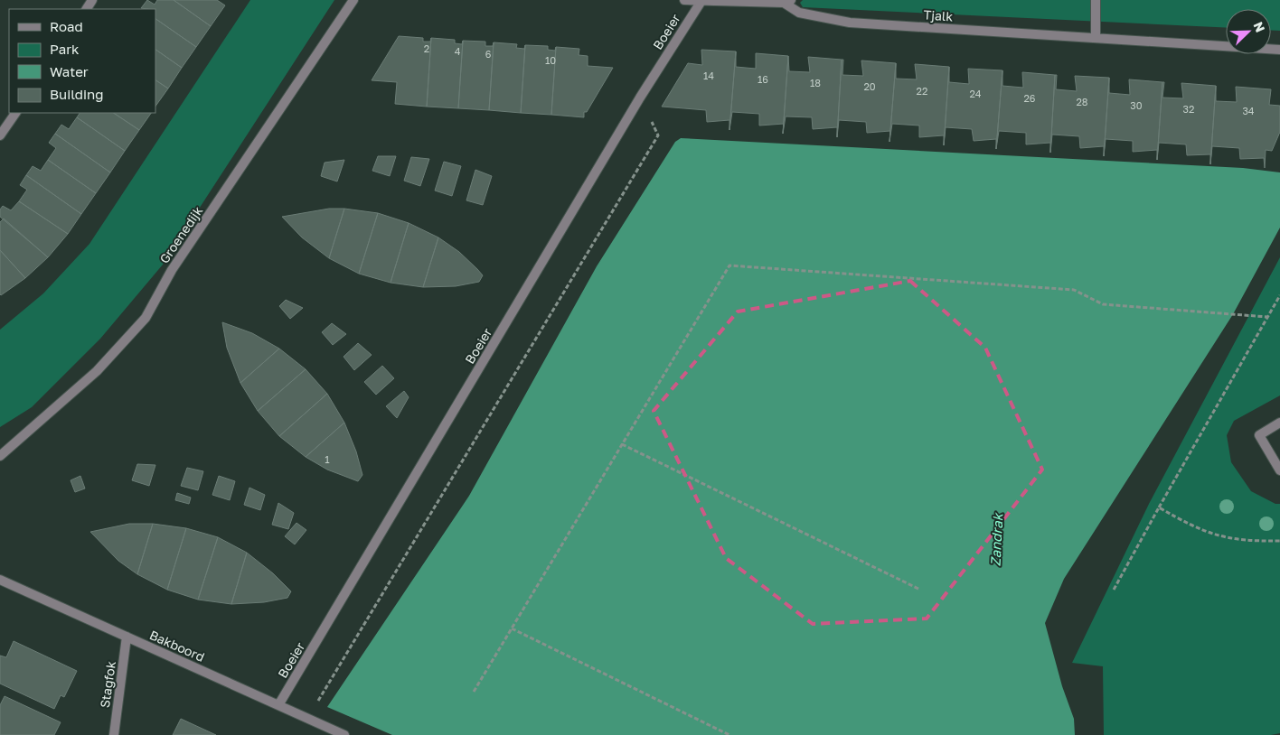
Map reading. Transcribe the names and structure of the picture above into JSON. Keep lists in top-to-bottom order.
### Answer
{
  "streets": {
    "street": [
      "Tjalk",
      "Boeier",
      "Groenedijk",
      "Bakboord",
      "Stagfok"
    ]
  },
  "crossings": [
    ["Tjalk", "Boeier"],
    ["Boeier", "Bakboord"],
    ["Bakboord", "Stagfok"]
  ],
  "water": ["Zandrak"],
  "house_numbers": [
    "2",
    "4",
    "6",
    "10",
    "14",
    "16",
    "18",
    "20",
    "22",
    "24",
    "26",
    "28",
    "30",
    "32",
    "34",
    "1"
  ],
  "legend": [
    "Road",
    "Park",
    "Water",
    "Building"
  ],
  "north": "top right"
}
